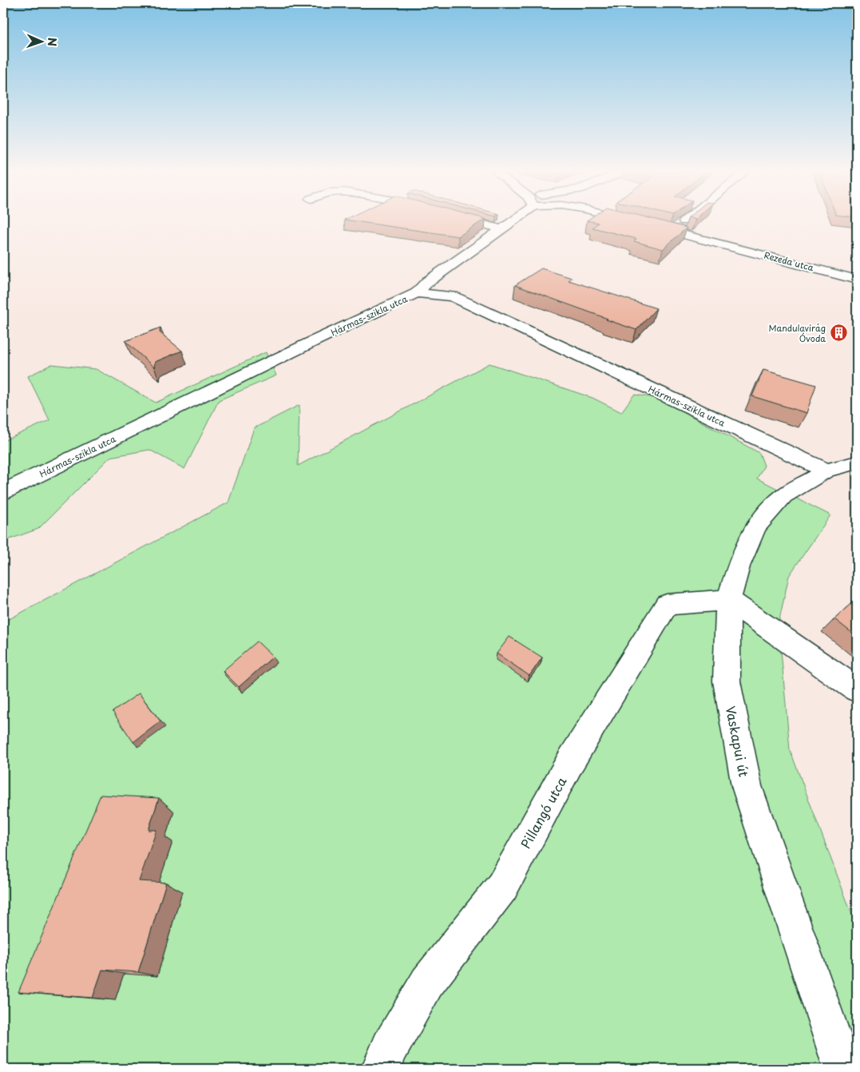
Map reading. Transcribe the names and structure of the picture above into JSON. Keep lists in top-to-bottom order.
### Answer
{
  "streets": {
    "street": [
      "Rezeda utca",
      "Hármas-szikla utca",
      "Vaskapui út",
      "Pillangó utca"
    ]
  },
  "crossings": [
    ["Hármas-szikla utca", "Vaskapui út"],
    ["Vaskapui út", "Pillangó utca"]
  ],
  "places": {
    "building": ["Mandulavirág Óvoda"]
  },
  "north": "right"
}
